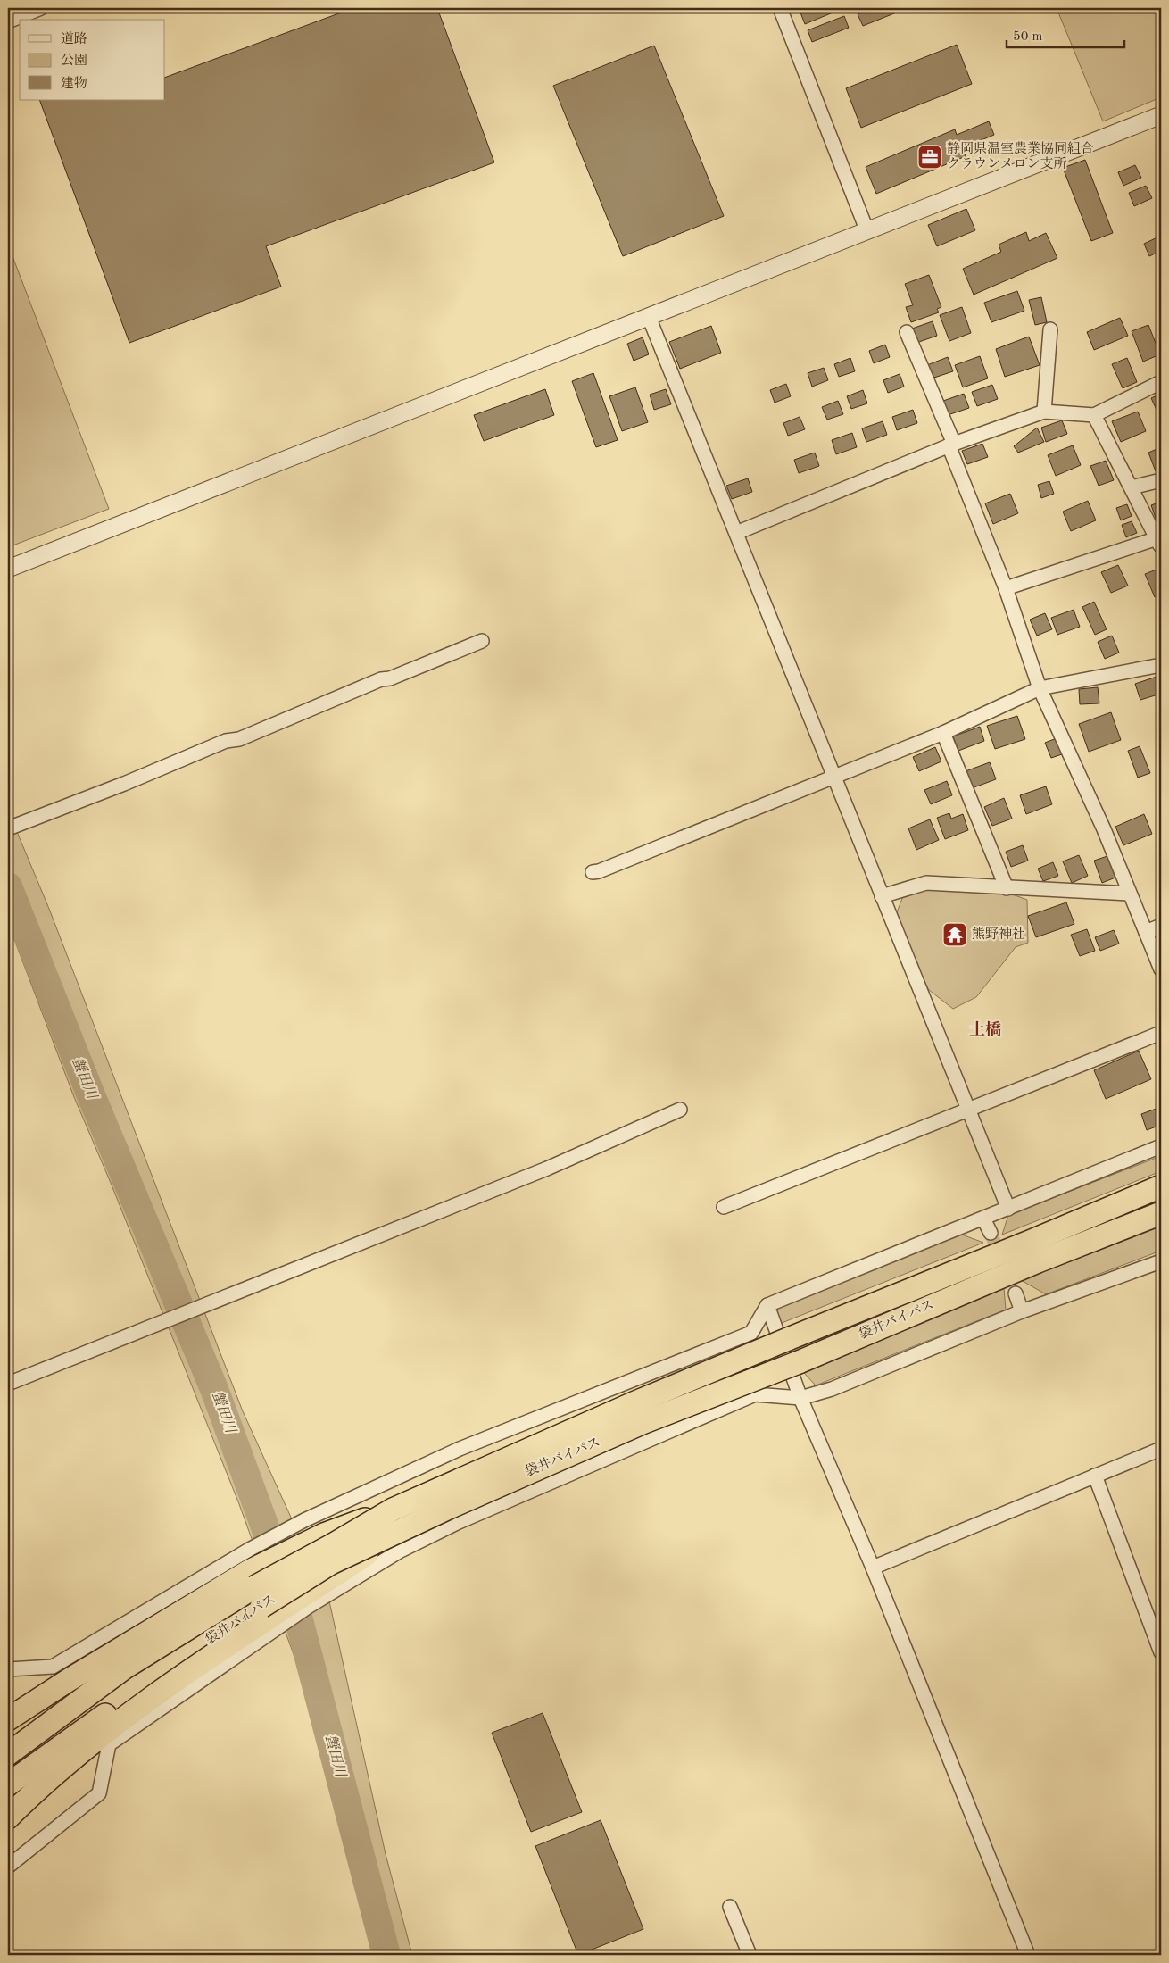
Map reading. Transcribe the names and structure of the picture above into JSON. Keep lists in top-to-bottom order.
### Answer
{
  "streets": {
    "highway": ["袋井バイパス"]
  },
  "districts": ["土橋"],
  "water": ["蟹田川"],
  "places": {
    "office": ["静岡県温室農業協同組合 クラウンメロン支所"],
    "temple": ["熊野神社"]
  },
  "legend": ["道路", "公園", "建物"],
  "scale_bar": "50 m"
}
